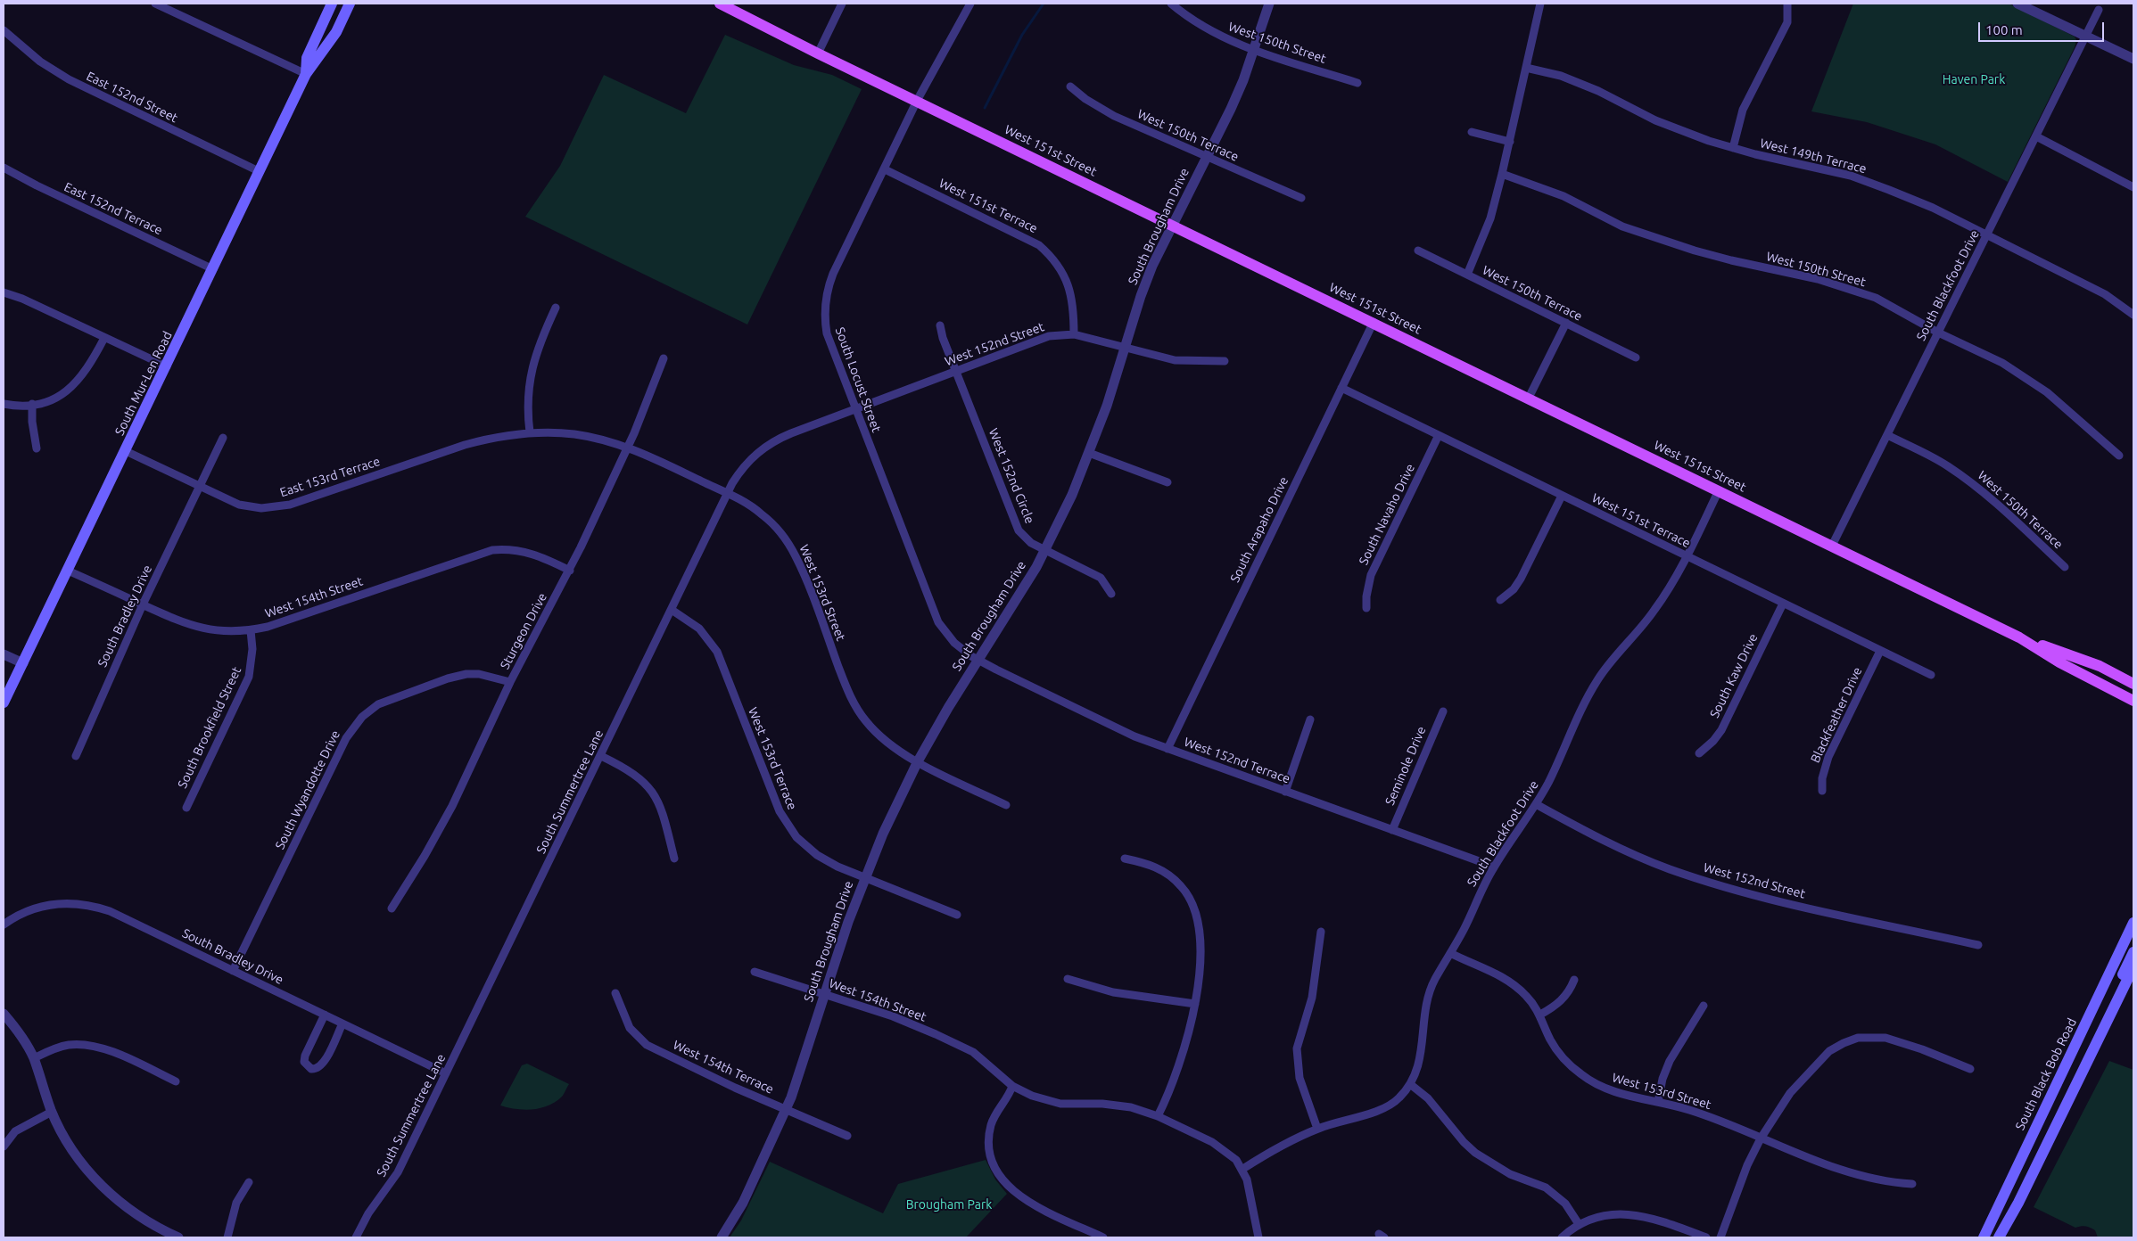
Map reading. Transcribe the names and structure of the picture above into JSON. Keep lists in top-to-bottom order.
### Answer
{
  "streets": {
    "main road": ["West 151st Street", "South Mur-Len Road", "South Black Bob Road"],
    "street": [
      "West 150th Street",
      "East 152nd Street",
      "West 150th Terrace",
      "West 149th Terrace",
      "West 151st Terrace",
      "East 152nd Terrace",
      "South Brougham Drive",
      "South Blackfoot Drive",
      "West 152nd Street",
      "South Locust Street",
      "West 152nd Circle",
      "East 153rd Terrace",
      "South Navaho Drive",
      "South Arapaho Drive",
      "West 153rd Street",
      "West 154th Street",
      "South Bradley Drive",
      "Sturgeon Drive",
      "South Kaw Drive",
      "Blackfeather Drive",
      "South Brookfield Street",
      "West 153rd Terrace",
      "West 152nd Terrace",
      "Seminole Drive",
      "South Wyandotte Drive",
      "South Summertree Lane",
      "West 154th Terrace"
    ]
  },
  "crossings": [
    ["West 150th Street", "South Brougham Drive"],
    ["West 150th Street", "South Blackfoot Drive"],
    ["East 152nd Street", "South Mur-Len Road"],
    ["West 150th Terrace", "South Brougham Drive"],
    ["West 150th Terrace", "South Blackfoot Drive"],
    ["West 151st Street", "South Brougham Drive"],
    ["West 151st Street", "South Blackfoot Drive"],
    ["West 151st Street", "South Locust Street"],
    ["West 151st Street", "South Arapaho Drive"],
    ["West 149th Terrace", "South Blackfoot Drive"],
    ["West 151st Terrace", "South Blackfoot Drive"],
    ["West 151st Terrace", "West 152nd Street"],
    ["West 151st Terrace", "South Locust Street"],
    ["West 151st Terrace", "South Navaho Drive"],
    ["West 151st Terrace", "South Arapaho Drive"],
    ["West 151st Terrace", "South Kaw Drive"],
    ["West 151st Terrace", "Blackfeather Drive"],
    ["East 152nd Terrace", "South Mur-Len Road"],
    ["South Brougham Drive", "West 152nd Street"],
    ["South Brougham Drive", "South Locust Street"],
    ["South Brougham Drive", "West 152nd Circle"],
    ["South Brougham Drive", "West 153rd Street"],
    ["South Brougham Drive", "West 154th Street"],
    ["South Brougham Drive", "West 153rd Terrace"],
    ["South Brougham Drive", "West 152nd Terrace"],
    ["South Brougham Drive", "West 154th Terrace"],
    ["South Blackfoot Drive", "West 152nd Street"],
    ["South Blackfoot Drive", "West 153rd Street"],
    ["South Blackfoot Drive", "West 152nd Terrace"],
    ["West 152nd Street", "South Locust Street"],
    ["West 152nd Street", "West 152nd Circle"],
    ["West 152nd Street", "South Summertree Lane"],
    ["South Locust Street", "West 152nd Terrace"],
    ["South Locust Street", "South Summertree Lane"],
    ["South Mur-Len Road", "East 153rd Terrace"],
    ["South Mur-Len Road", "West 154th Street"],
    ["East 153rd Terrace", "West 153rd Street"],
    ["East 153rd Terrace", "South Bradley Drive"],
    ["South Arapaho Drive", "West 152nd Terrace"],
    ["West 153rd Street", "Sturgeon Drive"],
    ["West 153rd Street", "South Summertree Lane"],
    ["West 154th Street", "South Bradley Drive"],
    ["West 154th Street", "Sturgeon Drive"],
    ["West 154th Street", "South Brookfield Street"],
    ["South Bradley Drive", "South Wyandotte Drive"],
    ["South Bradley Drive", "South Summertree Lane"],
    ["Sturgeon Drive", "South Wyandotte Drive"],
    ["West 153rd Terrace", "South Summertree Lane"],
    ["West 152nd Terrace", "Seminole Drive"]
  ],
  "parks": ["Haven Park", "Brougham Park"],
  "scale_bar": "100 m"
}
